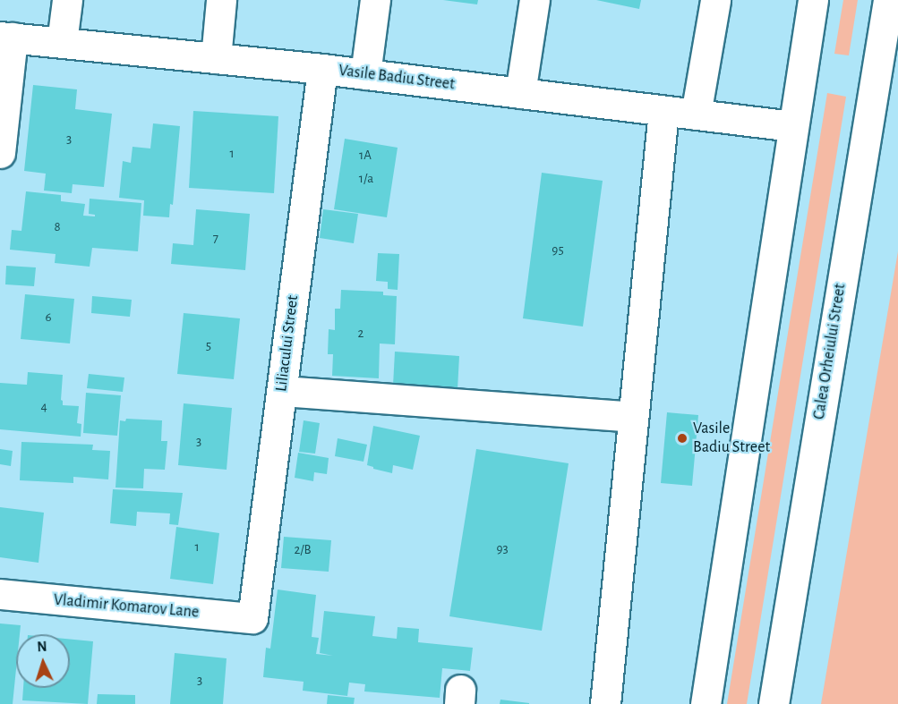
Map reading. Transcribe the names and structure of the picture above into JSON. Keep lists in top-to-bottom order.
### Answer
{
  "streets": {
    "main road": [
      "Vasile Badiu Street",
      "Liliacului Street",
      "Calea Orheiului Street",
      "Vladimir Komarov Lane"
    ]
  },
  "crossings": [
    ["Vasile Badiu Street", "Liliacului Street"],
    ["Liliacului Street", "Vladimir Komarov Lane"]
  ],
  "places": ["Vasile Badiu Street"],
  "house_numbers": [
    "3",
    "1",
    "1A",
    "1/a",
    "8",
    "7",
    "95",
    "6",
    "2",
    "5",
    "4",
    "3",
    "1",
    "93",
    "2/B",
    "3"
  ],
  "north": "top"
}
